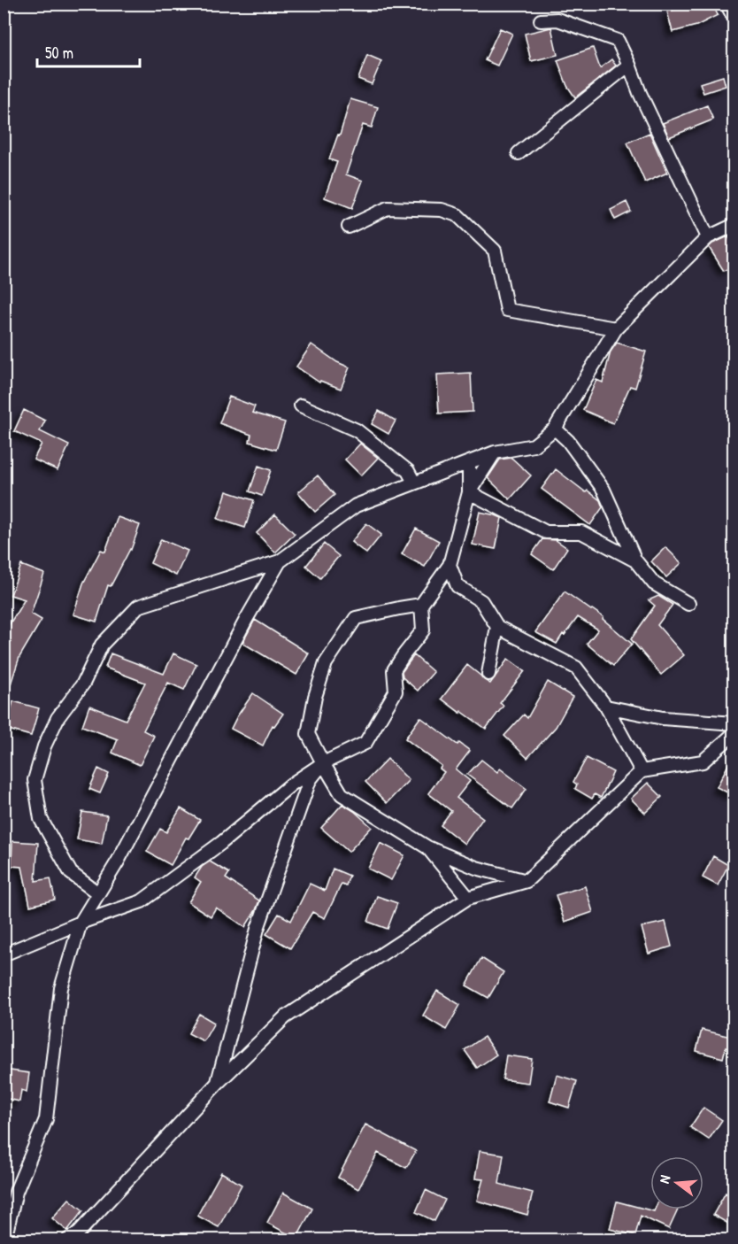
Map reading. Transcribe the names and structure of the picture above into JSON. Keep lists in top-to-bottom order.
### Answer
{
  "scale_bar": "50 m",
  "north": "left"
}
